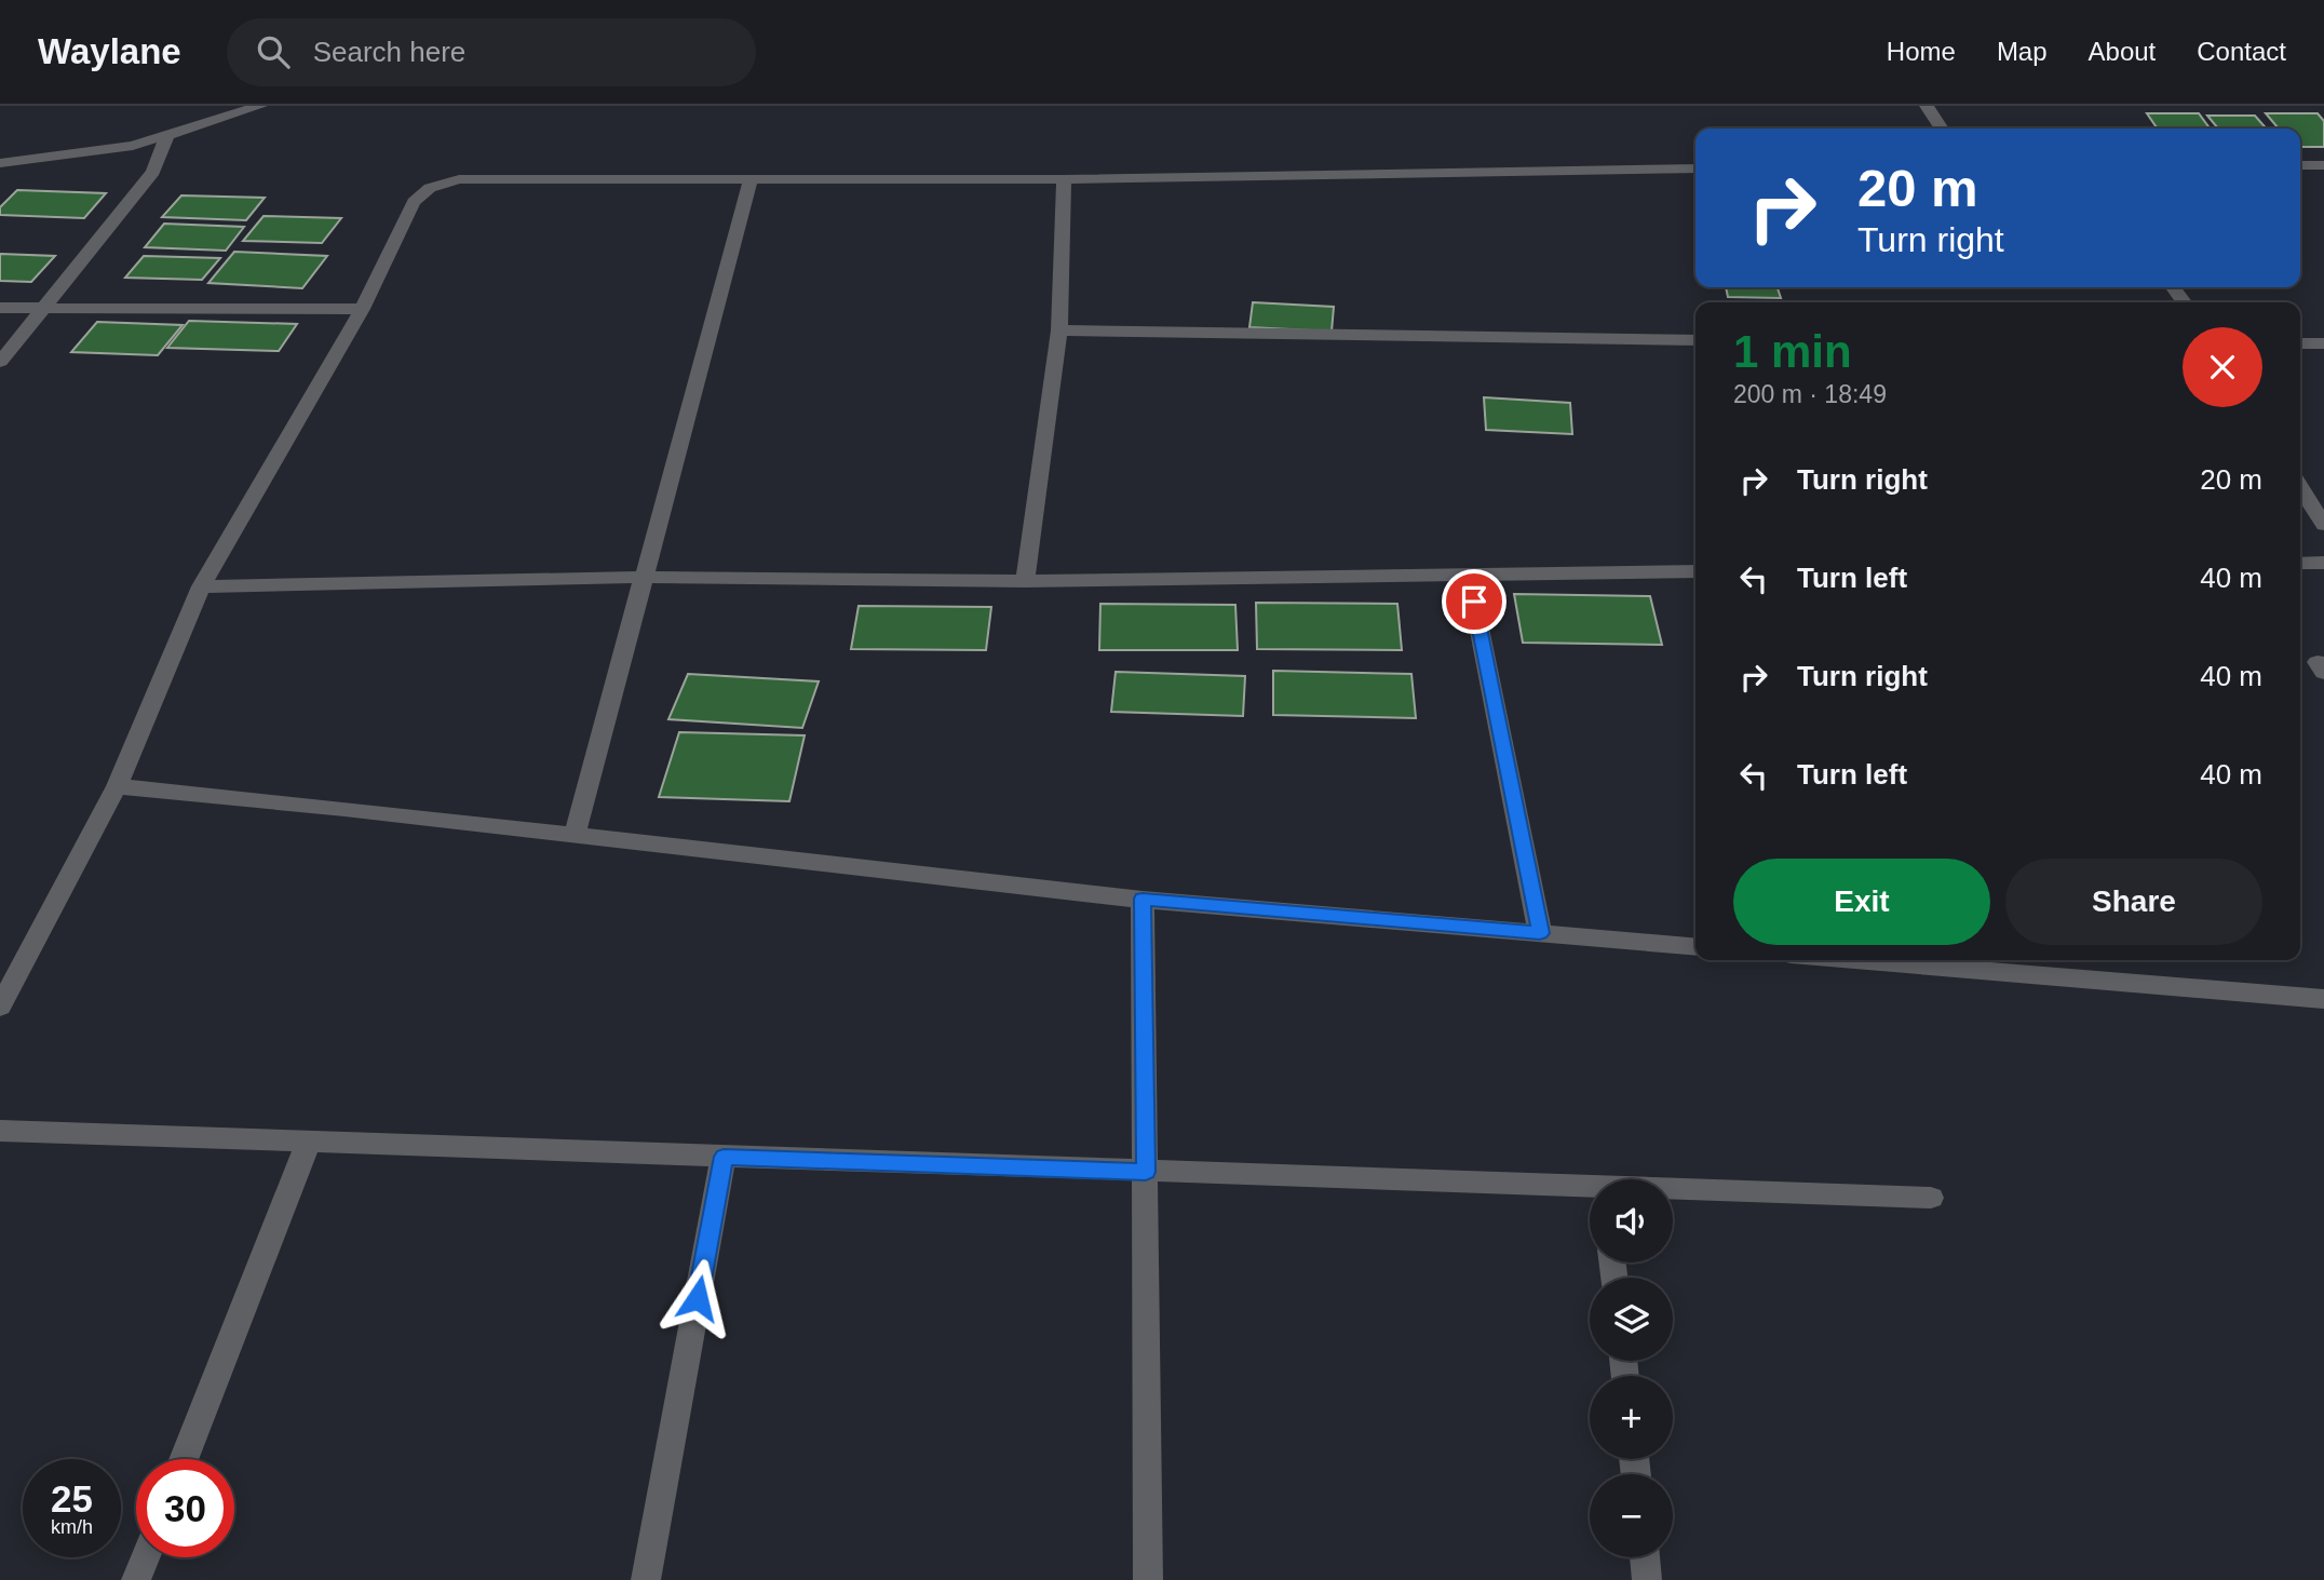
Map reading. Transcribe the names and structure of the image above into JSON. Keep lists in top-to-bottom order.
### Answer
{
  "page": {
    "header": "Waylane",
    "search": "Search here",
    "nav": [
      "Home",
      "Map",
      "About",
      "Contact"
    ],
    "turn": ["20 m", "Turn right"],
    "heading": ["1 min", "200 m · 18:49"],
    "list": [
      {
        "name": "Turn right",
        "value": "20 m"
      },
      {
        "name": "Turn left",
        "value": "40 m"
      },
      {
        "name": "Turn right",
        "value": "40 m"
      },
      {
        "name": "Turn left",
        "value": "40 m"
      }
    ],
    "buttons": ["Exit", "Share"],
    "map_buttons": ["+", "−"],
    "speed": "25 km/h",
    "limit": "30"
  }
}
